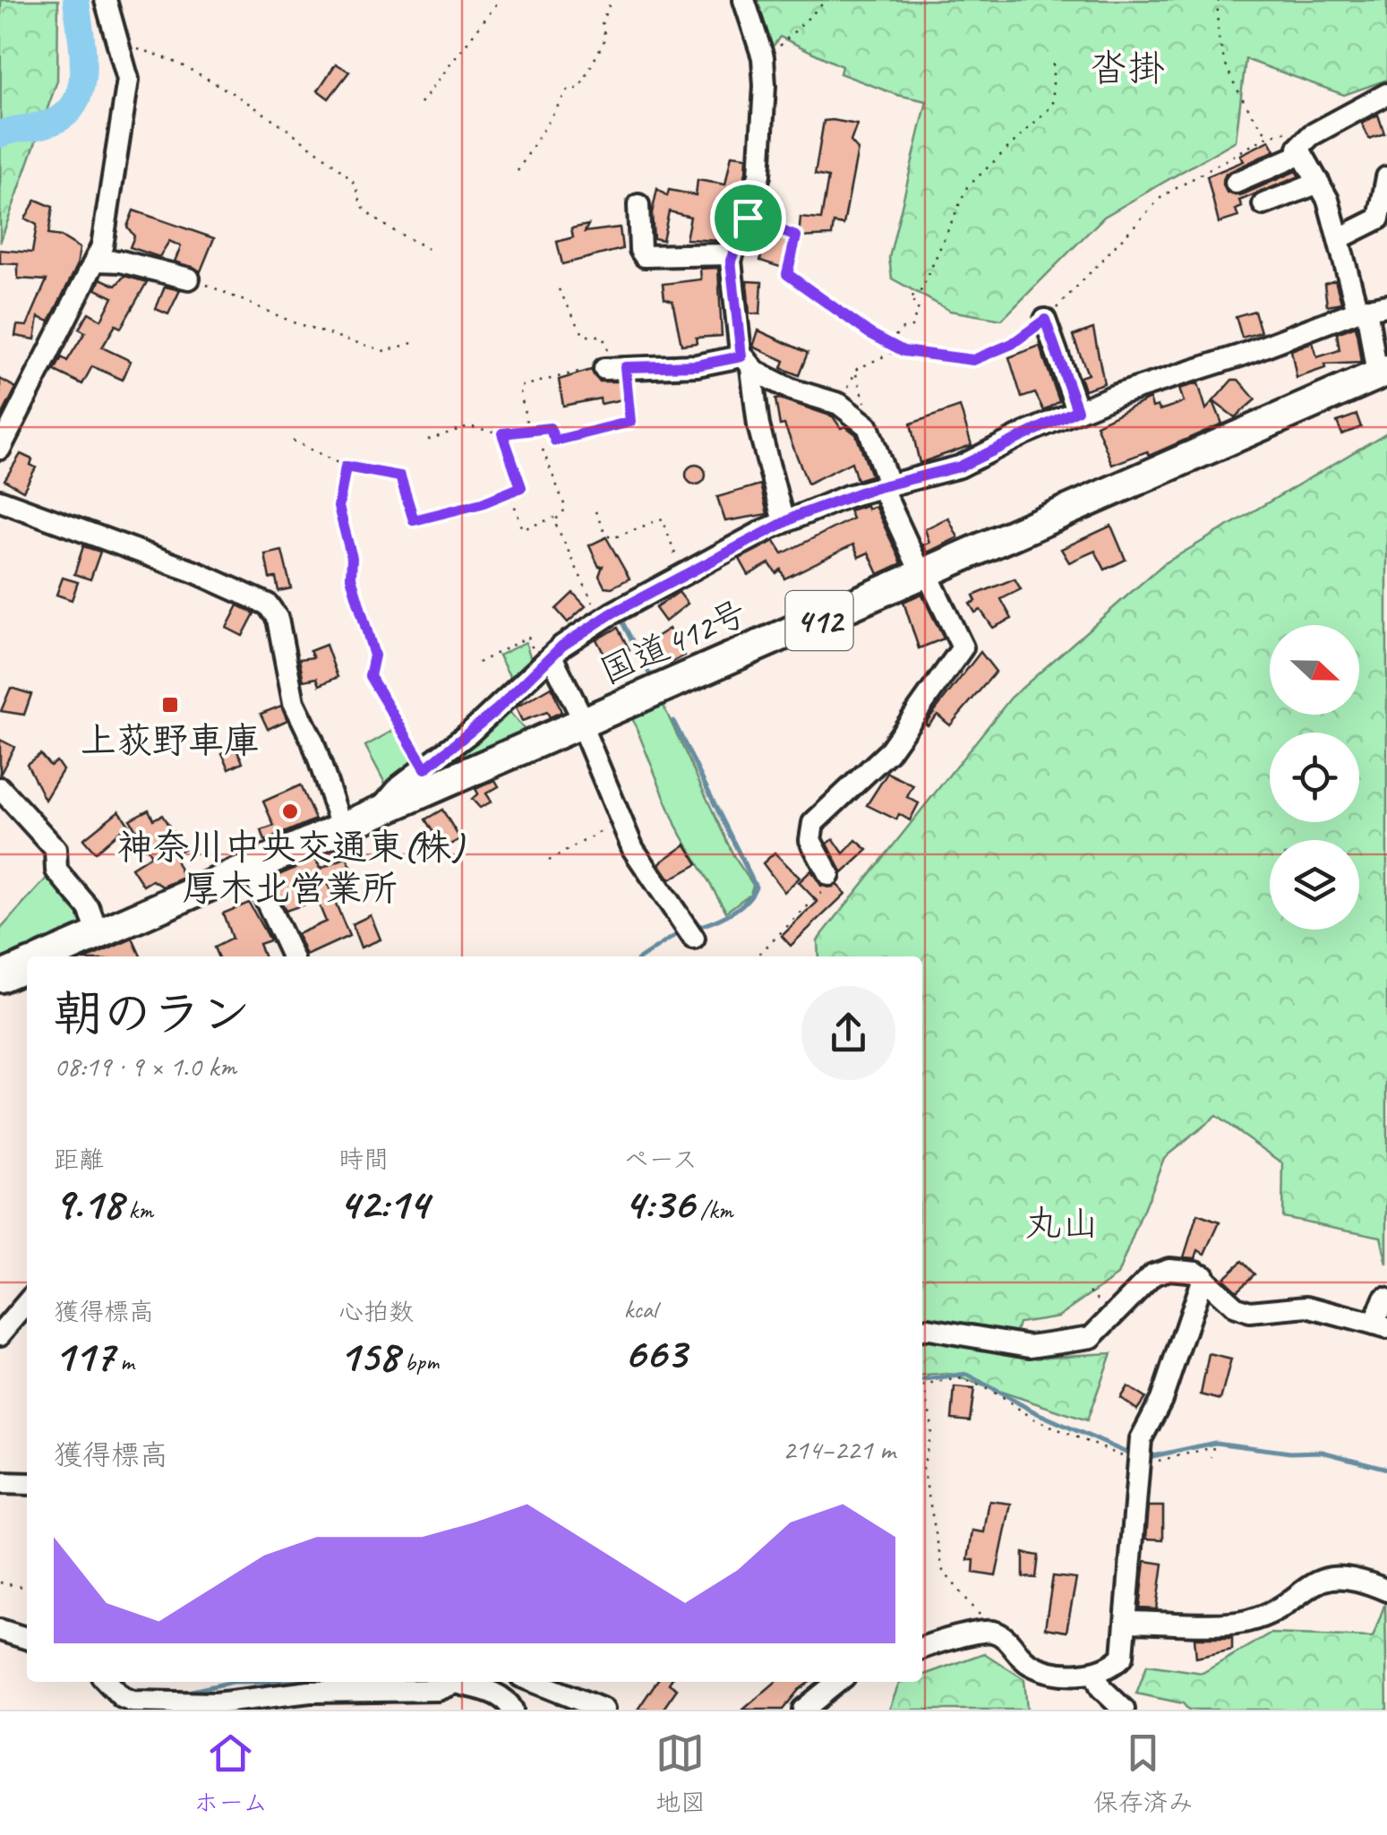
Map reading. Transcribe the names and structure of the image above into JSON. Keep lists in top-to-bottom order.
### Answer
{
  "streets": {
    "highway": ["412", "国道412号"]
  },
  "districts": ["沓掛", "丸山"],
  "places": {
    "transit": ["上荻野車庫"],
    "other": ["神奈川中央交通東(株) 厚木北営業所"]
  },
  "north": "right",
  "page": {
    "heading": ["朝のラン", "08:19 · 9 × 1.0 km"],
    "stats": [
      ["距離", "9.18 km"],
      ["時間", "42:14"],
      ["ペース", "4:36 /km"],
      ["獲得標高", "117 m"],
      ["心拍数", "158 bpm"],
      ["kcal", "663"]
    ],
    "chart": ["獲得標高", "214–221 m"],
    "tabs": ["ホーム", "地図", "保存済み"]
  }
}
